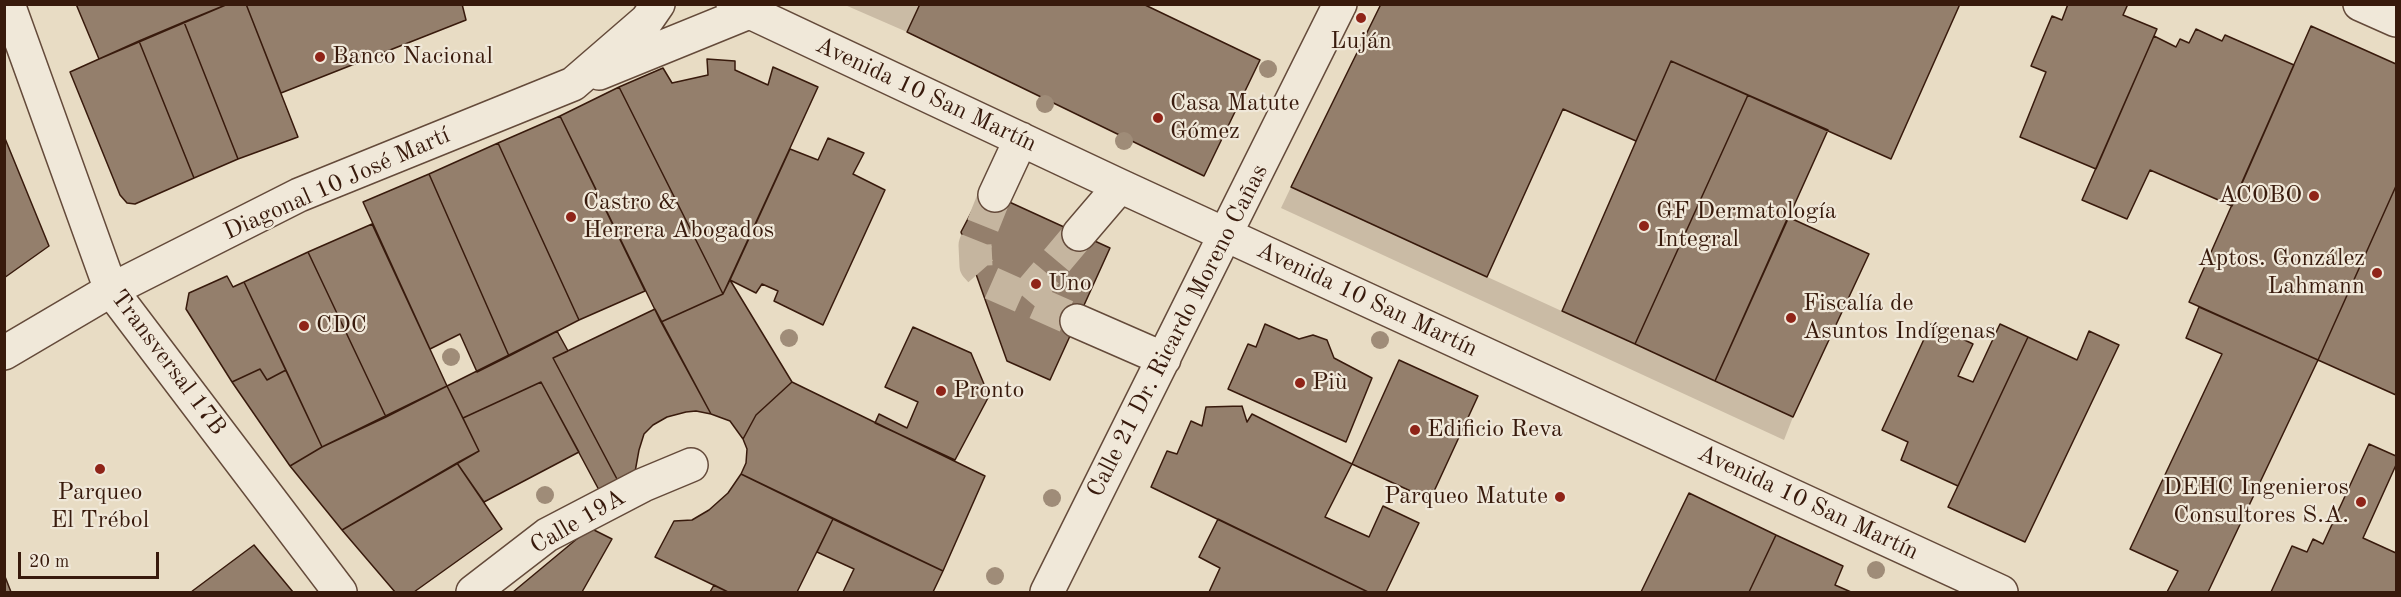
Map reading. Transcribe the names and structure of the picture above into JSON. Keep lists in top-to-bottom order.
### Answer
{
  "streets": {
    "street": [
      "Avenida 10 San Martín",
      "Diagonal 10 José Martí",
      "Calle 21 Dr. Ricardo Moreno Cañas",
      "Transversal 17B",
      "Calle 19A"
    ]
  },
  "crossings": [
    ["Avenida 10 San Martín", "Calle 21 Dr. Ricardo Moreno Cañas"],
    ["Diagonal 10 José Martí", "Transversal 17B"]
  ],
  "places": [
    "Luján",
    "Banco Nacional",
    "Casa Matute Gómez",
    "ACOBO",
    "Castro & Herrera Abogados",
    "GF Dermatología Integral",
    "Aptos. González Lahmann",
    "Uno",
    "Fiscalía de Asuntos Indígenas",
    "CDC",
    "Più",
    "Pronto",
    "Edificio Reva",
    "Parqueo El Trébol",
    "Parqueo Matute",
    "DEHC Ingenieros Consultores S.A."
  ],
  "scale_bar": "20 m"
}
